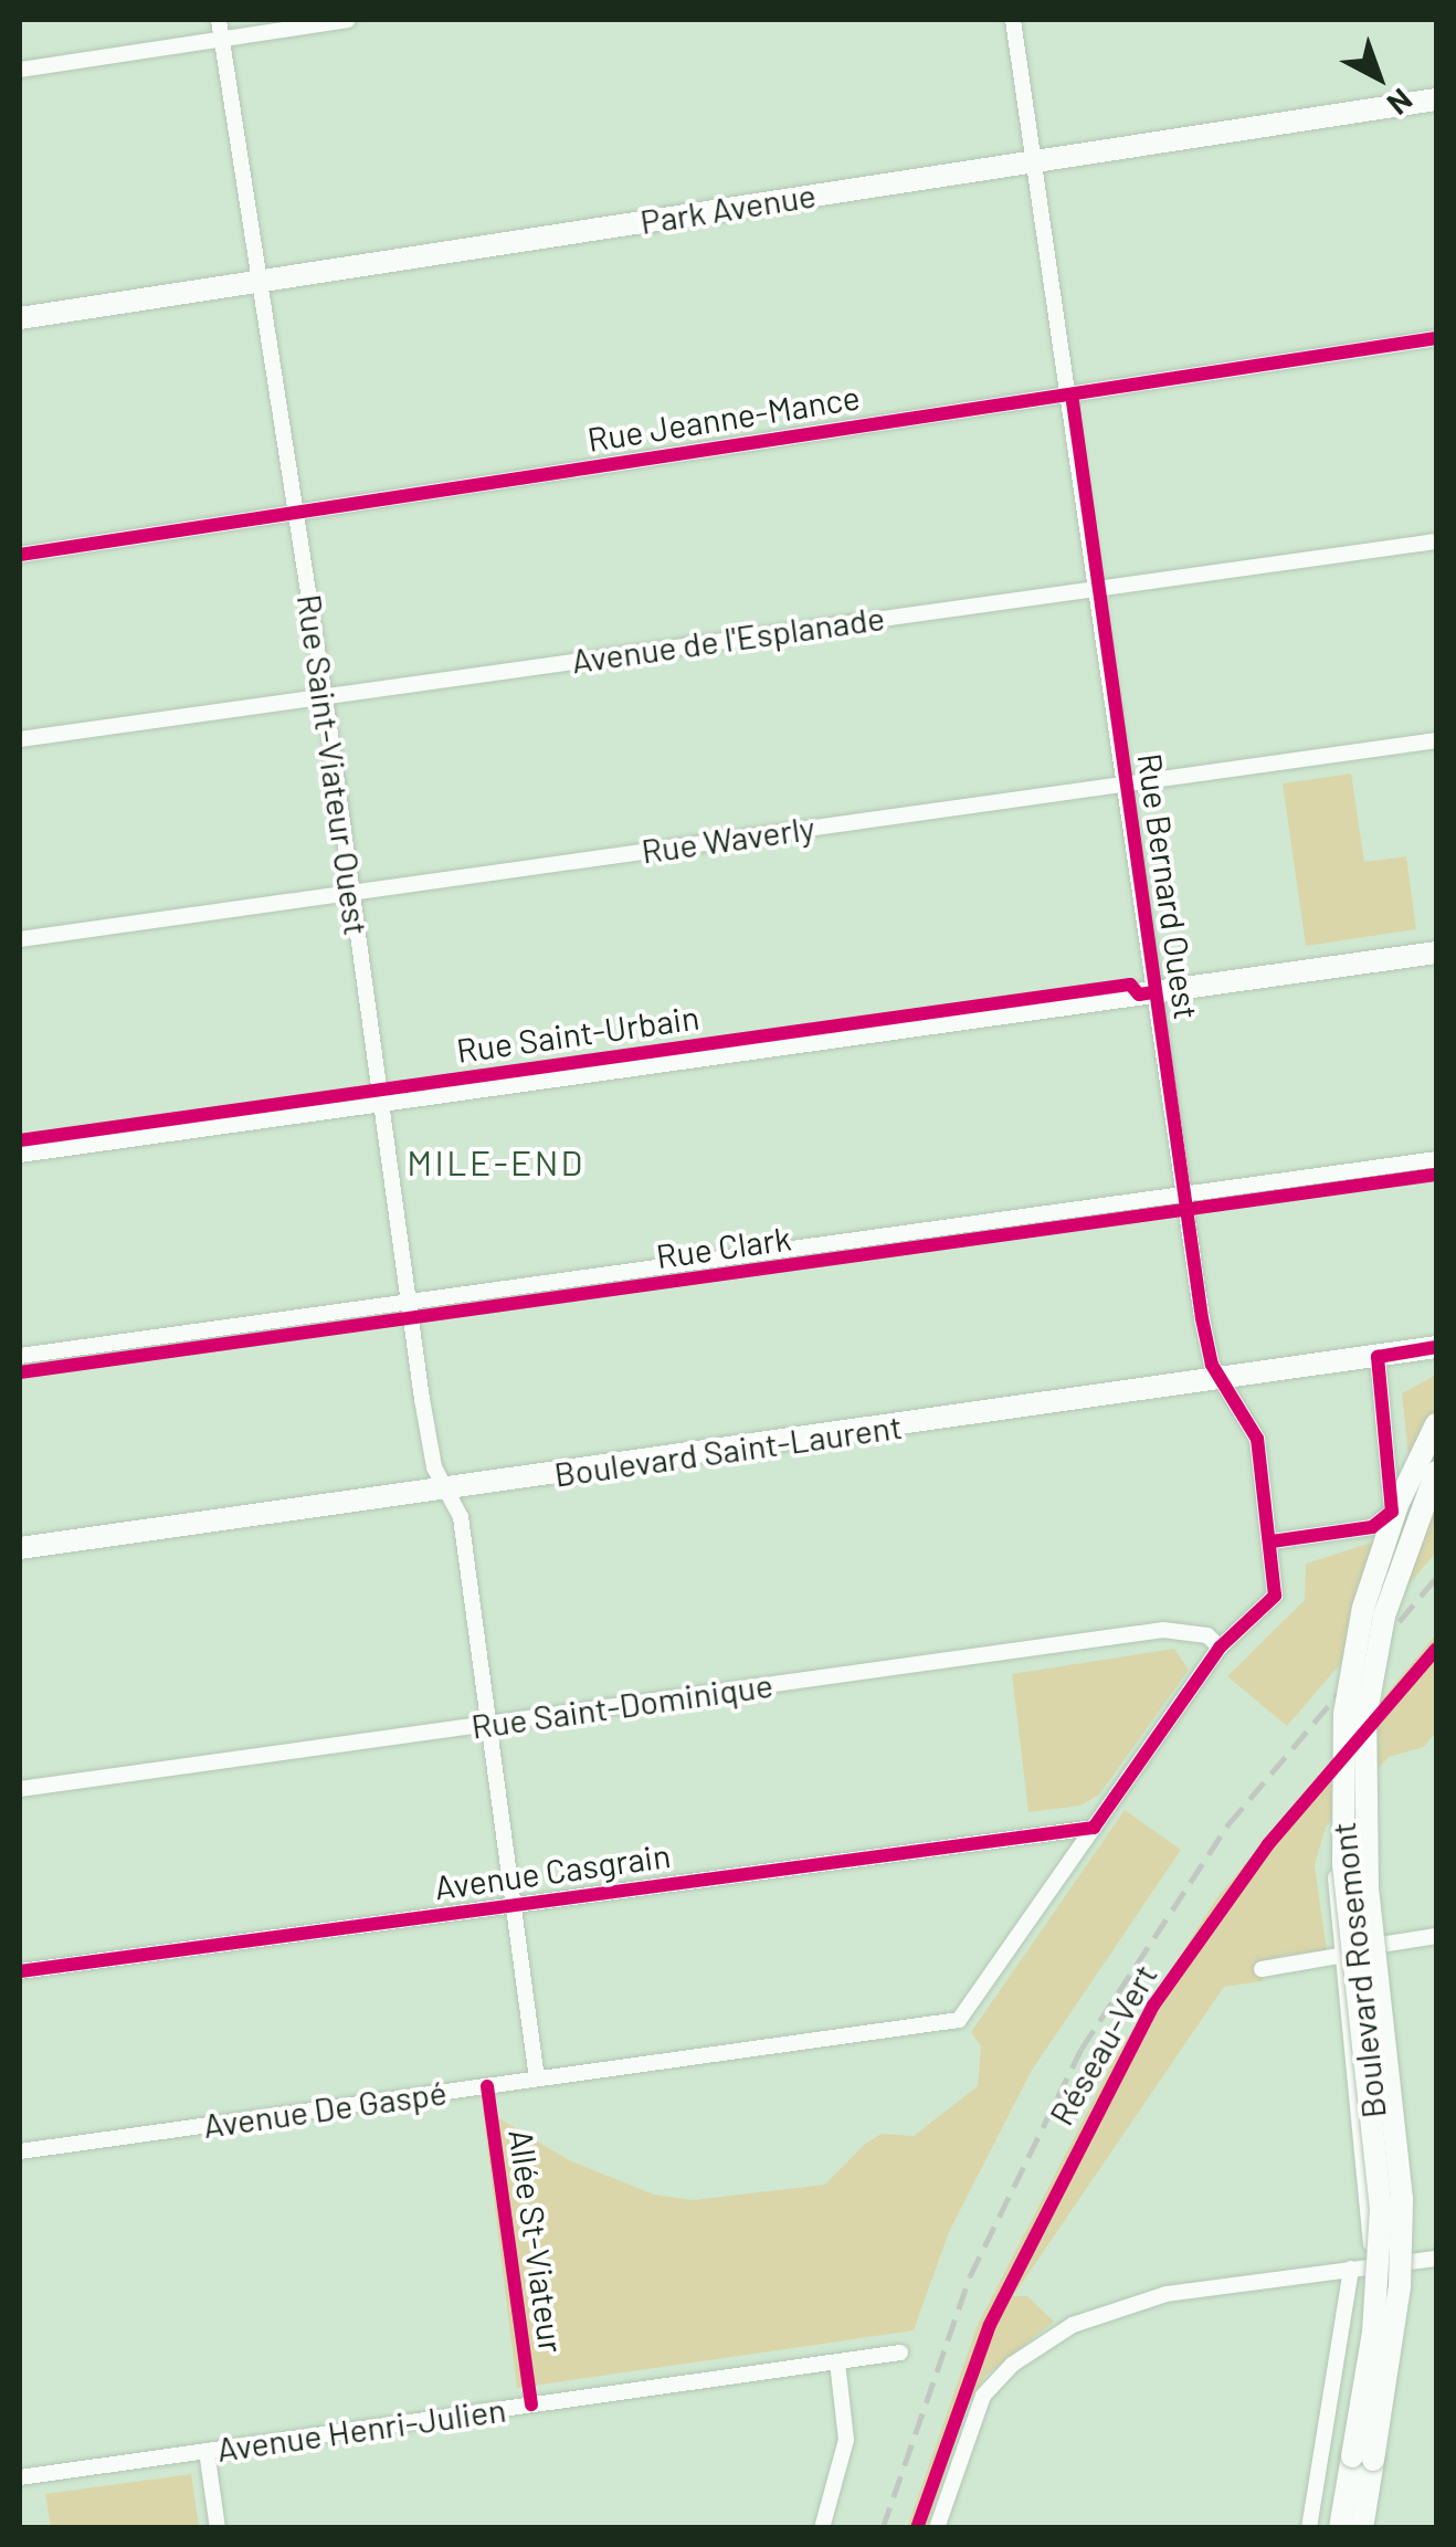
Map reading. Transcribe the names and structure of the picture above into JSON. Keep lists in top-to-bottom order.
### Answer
{
  "streets": {
    "main road": [
      "Park Avenue",
      "Rue Saint-Urbain",
      "Boulevard Saint-Laurent",
      "Boulevard Rosemont"
    ],
    "street": [
      "Rue Jeanne-Mance",
      "Avenue de l'Esplanade",
      "Rue Saint-Viateur Ouest",
      "Rue Waverly",
      "Rue Bernard Ouest",
      "Rue Clark",
      "Rue Saint-Dominique",
      "Avenue Casgrain",
      "Avenue De Gaspé",
      "Avenue Henri-Julien"
    ],
    "cycle path": ["Réseau-Vert", "Allée St-Viateur"]
  },
  "crossings": [
    ["Park Avenue", "Rue Saint-Viateur Ouest"],
    ["Park Avenue", "Rue Bernard Ouest"],
    ["Rue Jeanne-Mance", "Rue Saint-Viateur Ouest"],
    ["Rue Jeanne-Mance", "Rue Bernard Ouest"],
    ["Avenue de l'Esplanade", "Rue Saint-Viateur Ouest"],
    ["Avenue de l'Esplanade", "Rue Bernard Ouest"],
    ["Rue Saint-Viateur Ouest", "Rue Waverly"],
    ["Rue Saint-Viateur Ouest", "Rue Saint-Urbain"],
    ["Rue Saint-Viateur Ouest", "Rue Clark"],
    ["Rue Saint-Viateur Ouest", "Boulevard Saint-Laurent"],
    ["Rue Saint-Viateur Ouest", "Rue Saint-Dominique"],
    ["Rue Saint-Viateur Ouest", "Avenue Casgrain"],
    ["Rue Saint-Viateur Ouest", "Avenue De Gaspé"],
    ["Rue Waverly", "Rue Bernard Ouest"],
    ["Rue Bernard Ouest", "Rue Saint-Urbain"],
    ["Rue Bernard Ouest", "Rue Clark"],
    ["Rue Bernard Ouest", "Boulevard Saint-Laurent"],
    ["Rue Bernard Ouest", "Rue Saint-Dominique"],
    ["Avenue Casgrain", "Avenue De Gaspé"]
  ],
  "districts": ["MILE-END"],
  "north": "bottom right"
}
